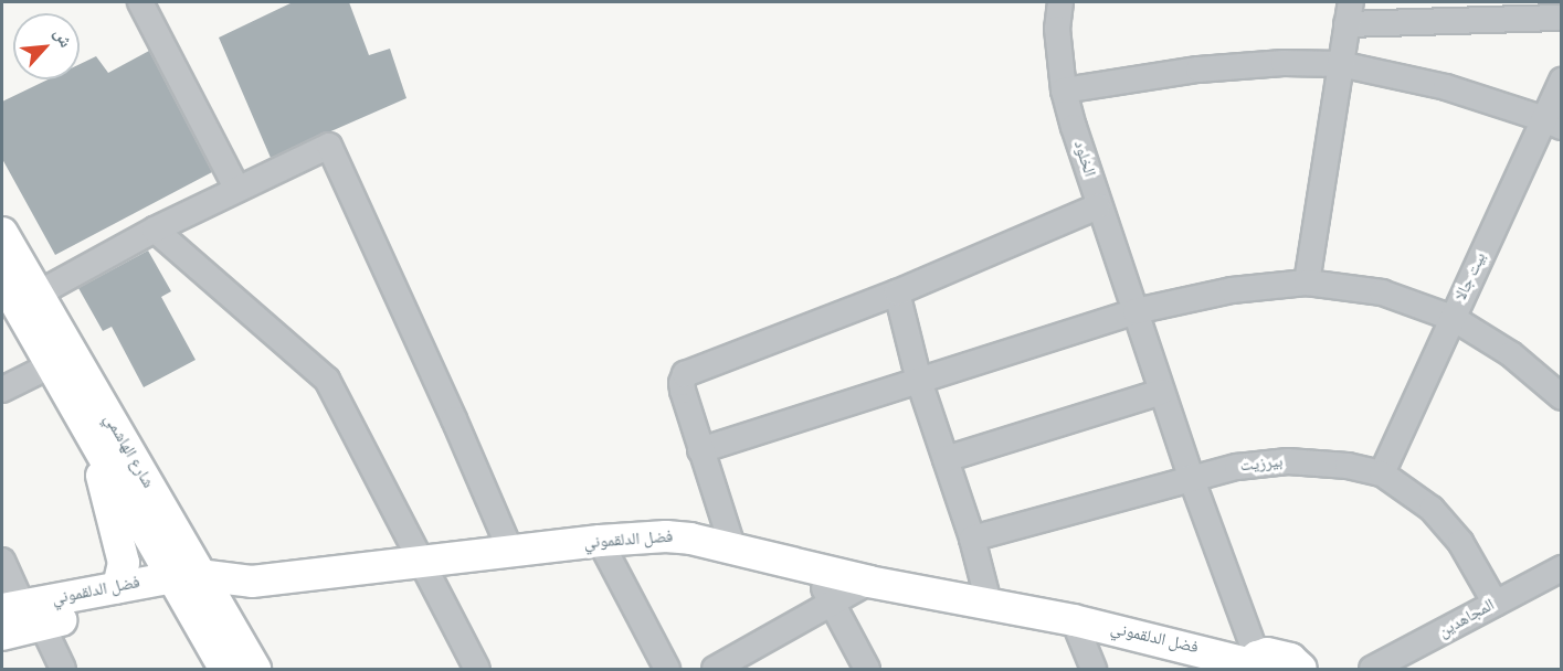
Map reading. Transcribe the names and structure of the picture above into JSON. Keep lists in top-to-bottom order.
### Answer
{
  "streets": {
    "main road": ["شارع الهاشمي", "فضل الدلقموني"],
    "street": [
      "الخلود",
      "بيت جالا",
      "بيرزيت",
      "المجاهدين"
    ]
  },
  "crossings": [
    ["الخلود", "بيرزيت"],
    ["الخلود", "فضل الدلقموني"],
    ["بيت جالا", "بيرزيت"],
    ["شارع الهاشمي", "فضل الدلقموني"],
    ["بيرزيت", "المجاهدين"]
  ],
  "north": "top right"
}
